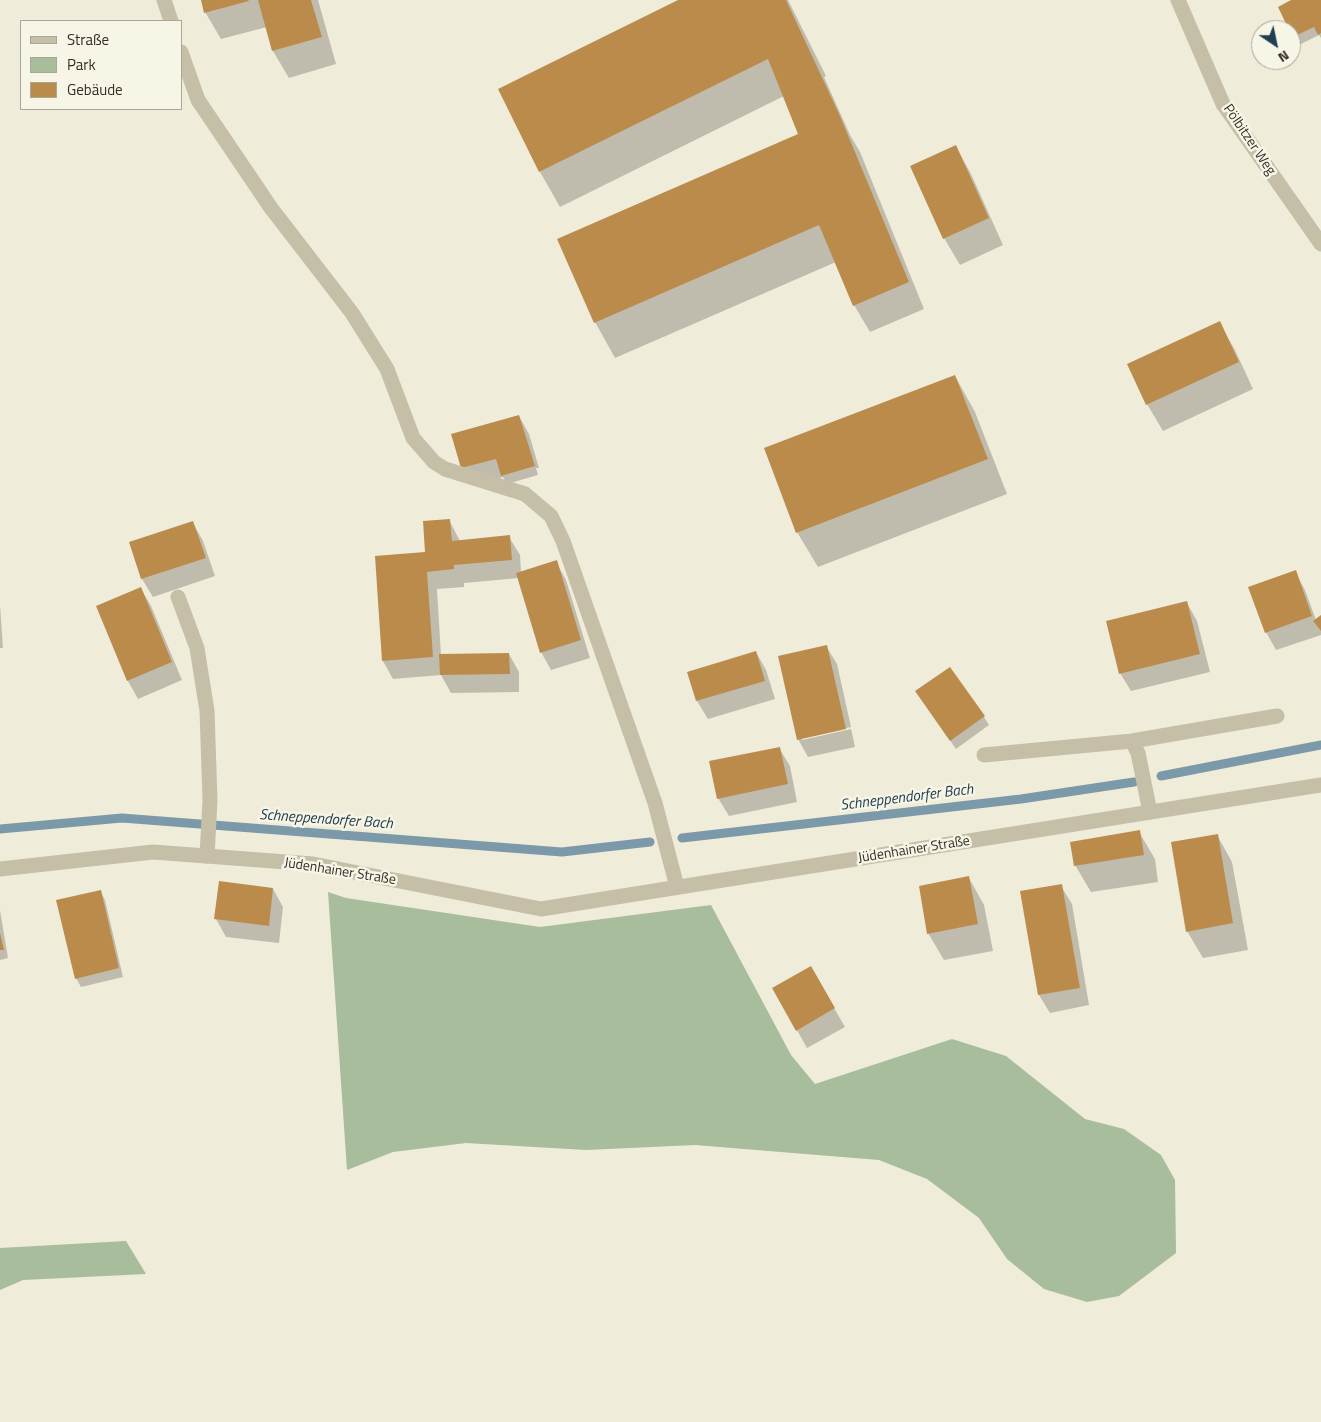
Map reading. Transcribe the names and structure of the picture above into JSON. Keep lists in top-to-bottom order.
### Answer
{
  "streets": {
    "street": ["Pölbitzer Weg", "Jüdenhainer Straße"]
  },
  "water": ["Schneppendorfer Bach"],
  "legend": ["Straße", "Park", "Gebäude"],
  "north": "bottom right"
}
